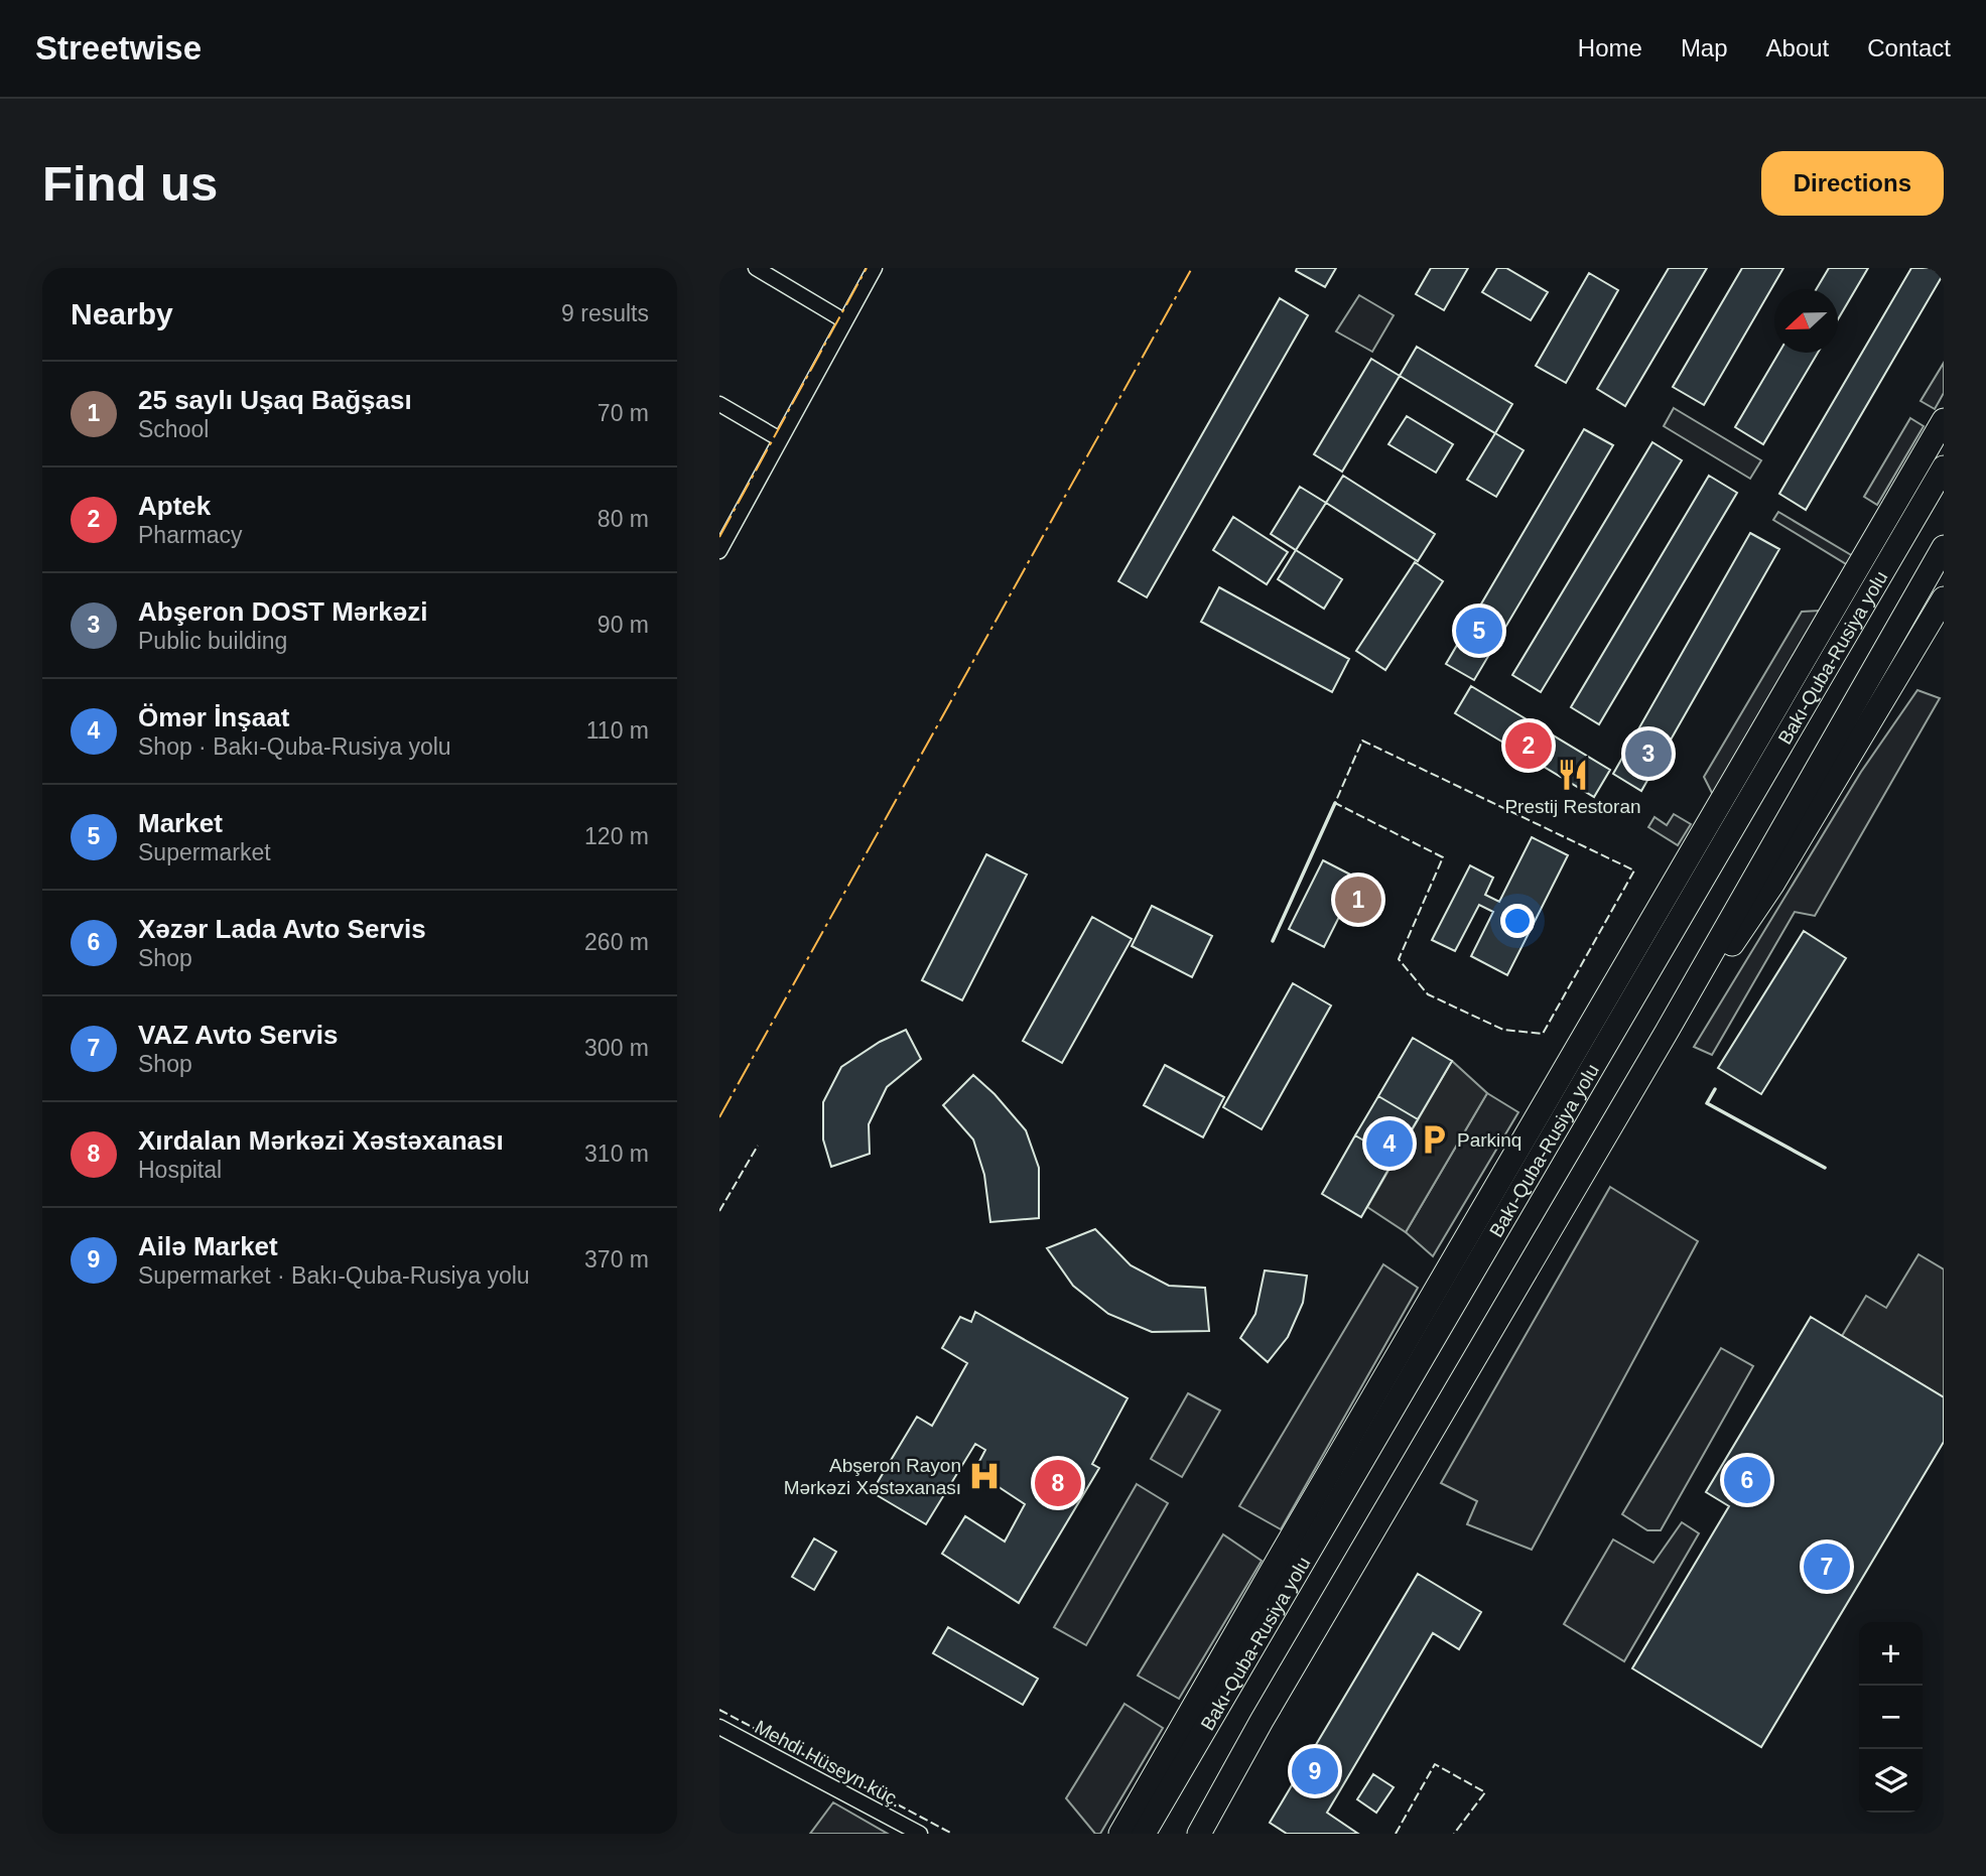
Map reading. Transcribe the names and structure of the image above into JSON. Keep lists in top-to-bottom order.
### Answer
{
  "streets": {
    "highway": ["Bakı-Quba-Rusiya yolu"],
    "street": ["Mehdi Hüseyn küç."]
  },
  "places": {
    "restaurant": ["Prestij Restoran"],
    "parking": ["Parkinq"],
    "hospital": ["Abşeron Rayon Mərkəzi Xəstəxanası"]
  },
  "north": "left",
  "page": {
    "header": "Streetwise",
    "nav": [
      "Home",
      "Map",
      "About",
      "Contact"
    ],
    "buttons": "Directions",
    "title": "Find us",
    "heading": ["Nearby", "9 results"],
    "list": [
      {
        "mark": "1",
        "name": "25 saylı Uşaq Bağşası",
        "note": "School",
        "value": "70 m"
      },
      {
        "mark": "2",
        "name": "Aptek",
        "note": "Pharmacy",
        "value": "80 m"
      },
      {
        "mark": "3",
        "name": "Abşeron DOST Mərkəzi",
        "note": "Public building",
        "value": "90 m"
      },
      {
        "mark": "4",
        "name": "Ömər İnşaat",
        "note": "Shop · Bakı-Quba-Rusiya yolu",
        "value": "110 m"
      },
      {
        "mark": "5",
        "name": "Market",
        "note": "Supermarket",
        "value": "120 m"
      },
      {
        "mark": "6",
        "name": "Xəzər Lada Avto Servis",
        "note": "Shop",
        "value": "260 m"
      },
      {
        "mark": "7",
        "name": "VAZ Avto Servis",
        "note": "Shop",
        "value": "300 m"
      },
      {
        "mark": "8",
        "name": "Xırdalan Mərkəzi Xəstəxanası",
        "note": "Hospital",
        "value": "310 m"
      },
      {
        "mark": "9",
        "name": "Ailə Market",
        "note": "Supermarket · Bakı-Quba-Rusiya yolu",
        "value": "370 m"
      }
    ],
    "pins": [
      "5",
      "2",
      "3",
      "1",
      "4",
      "6",
      "8",
      "7",
      "9"
    ],
    "map_buttons": ["+", "−"]
  }
}
